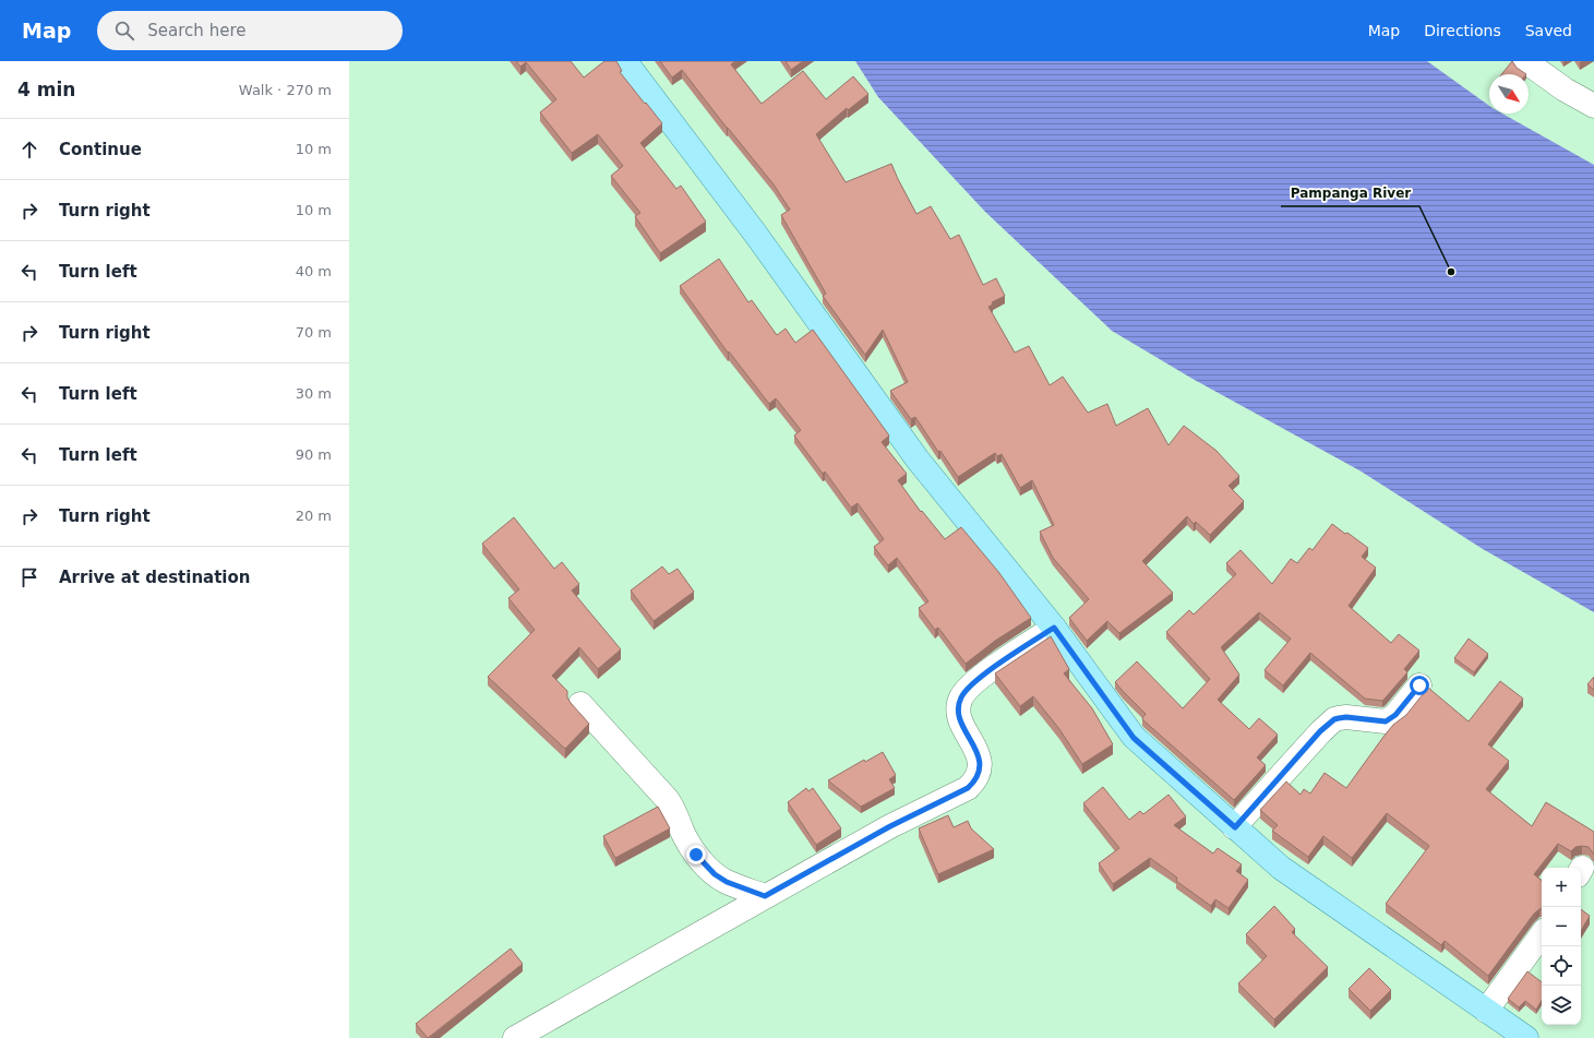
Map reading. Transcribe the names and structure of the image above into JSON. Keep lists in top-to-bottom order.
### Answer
{
  "places": ["Pampanga River"],
  "north": "bottom right",
  "page": {
    "header": "Map",
    "search": "Search here",
    "nav": ["Map", "Directions", "Saved"],
    "heading": ["4 min", "Walk · 270 m"],
    "list": [
      ["Continue", "10 m"],
      ["Turn right", "10 m"],
      ["Turn left", "40 m"],
      ["Turn right", "70 m"],
      ["Turn left", "30 m"],
      ["Turn left", "90 m"],
      ["Turn right", "20 m"],
      "Arrive at destination"
    ],
    "map_buttons": ["+", "−"]
  }
}
